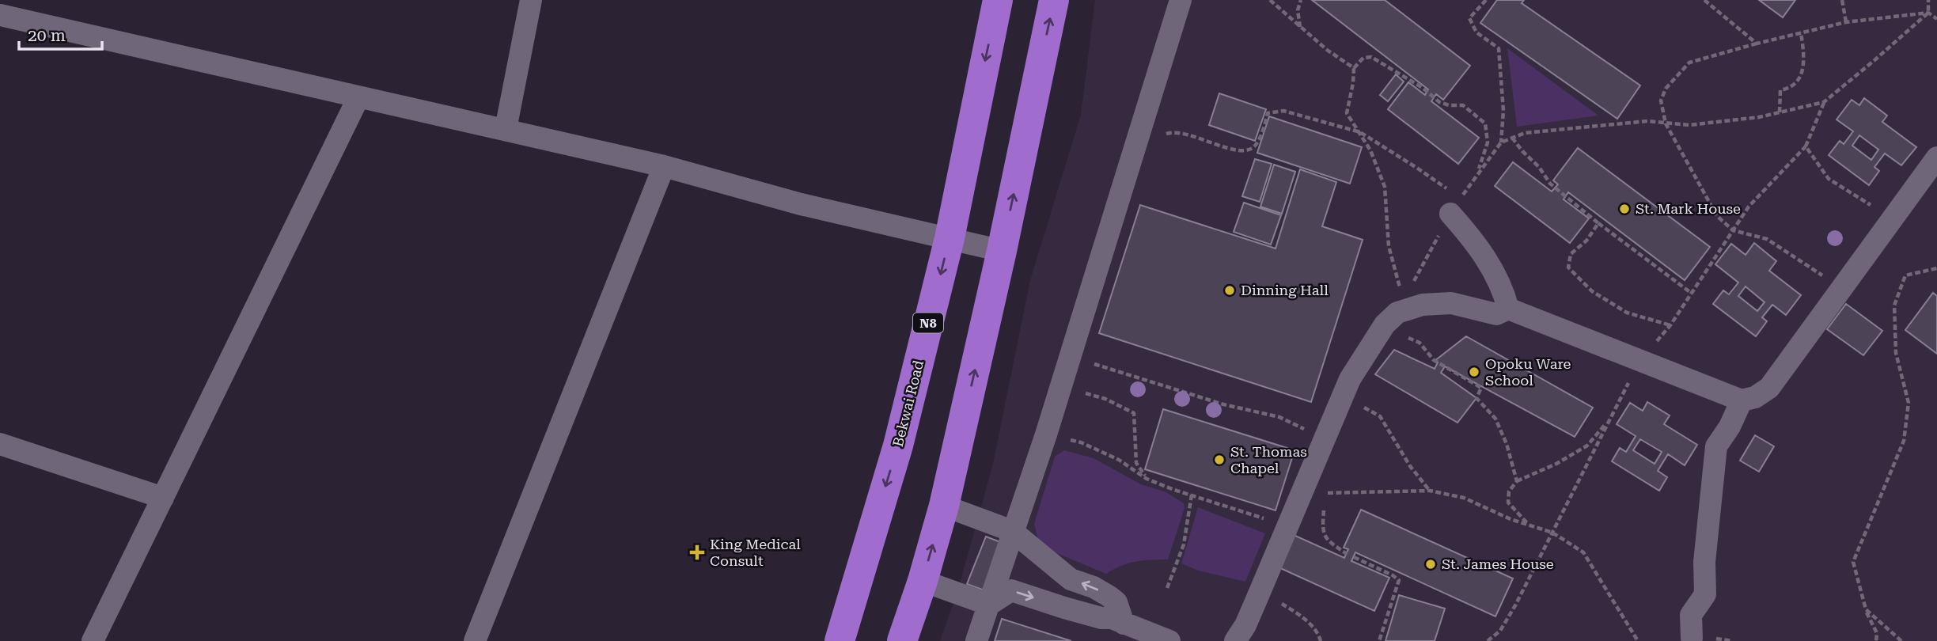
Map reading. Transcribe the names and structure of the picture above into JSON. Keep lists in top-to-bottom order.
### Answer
{
  "streets": {
    "highway": ["N8", "Bekwai Road"]
  },
  "places": {
    "other": [
      "St. Mark House",
      "Dinning Hall",
      "Opoku Ware School",
      "St. Thomas Chapel",
      "St. James House"
    ],
    "health": ["King Medical Consult"]
  },
  "scale_bar": "20 m"
}
